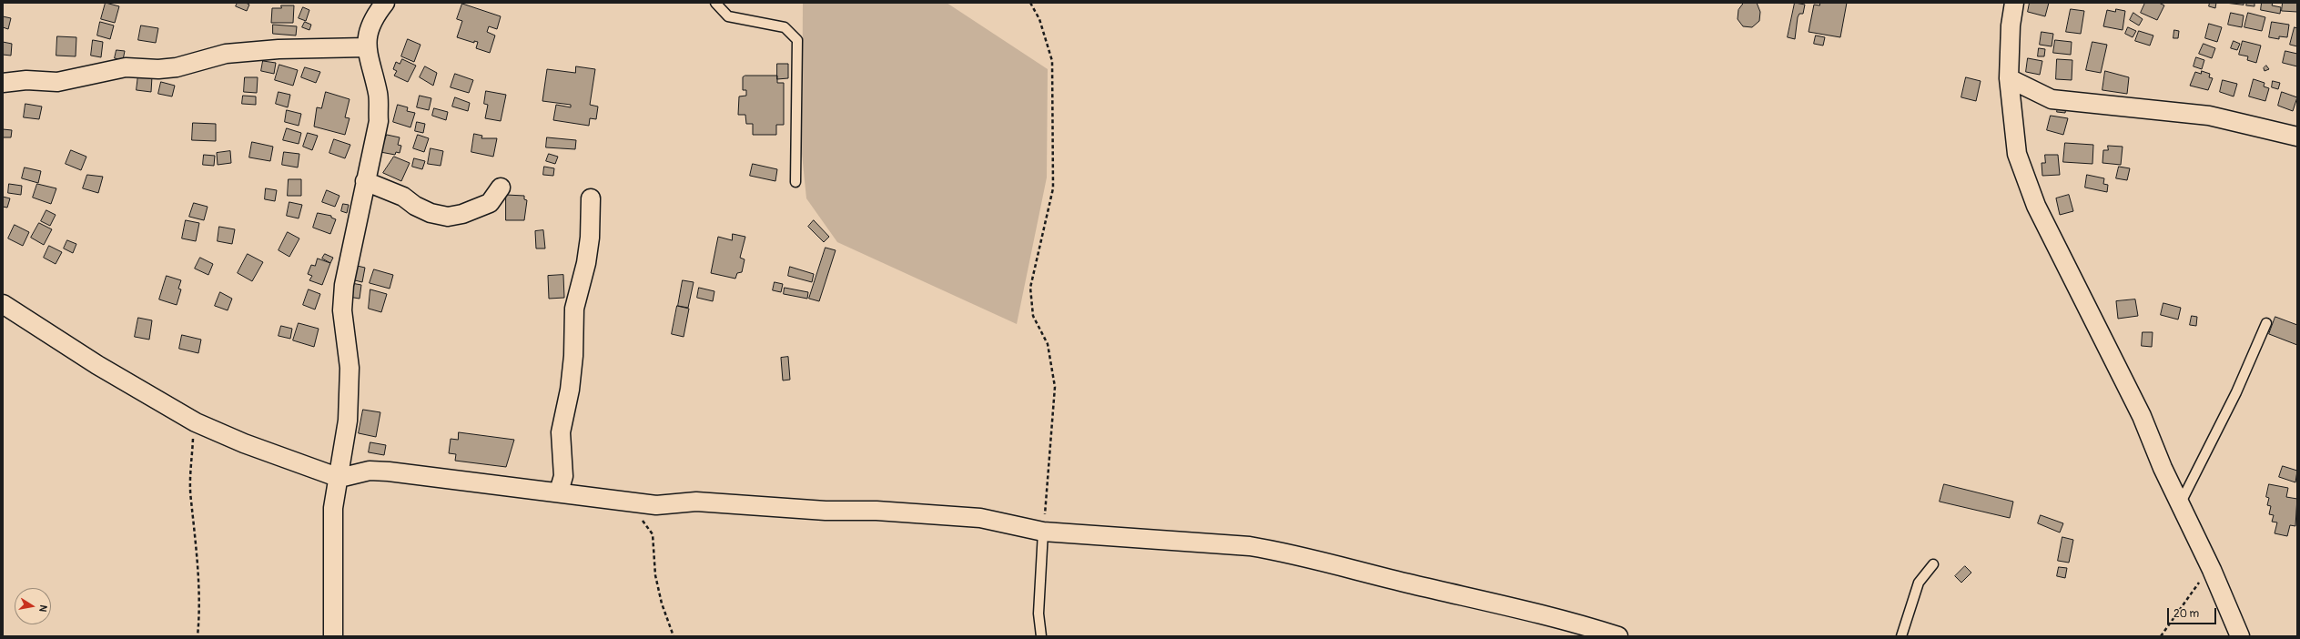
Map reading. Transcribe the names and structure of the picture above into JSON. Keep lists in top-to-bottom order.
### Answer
{
  "scale_bar": "20 m",
  "north": "right"
}
